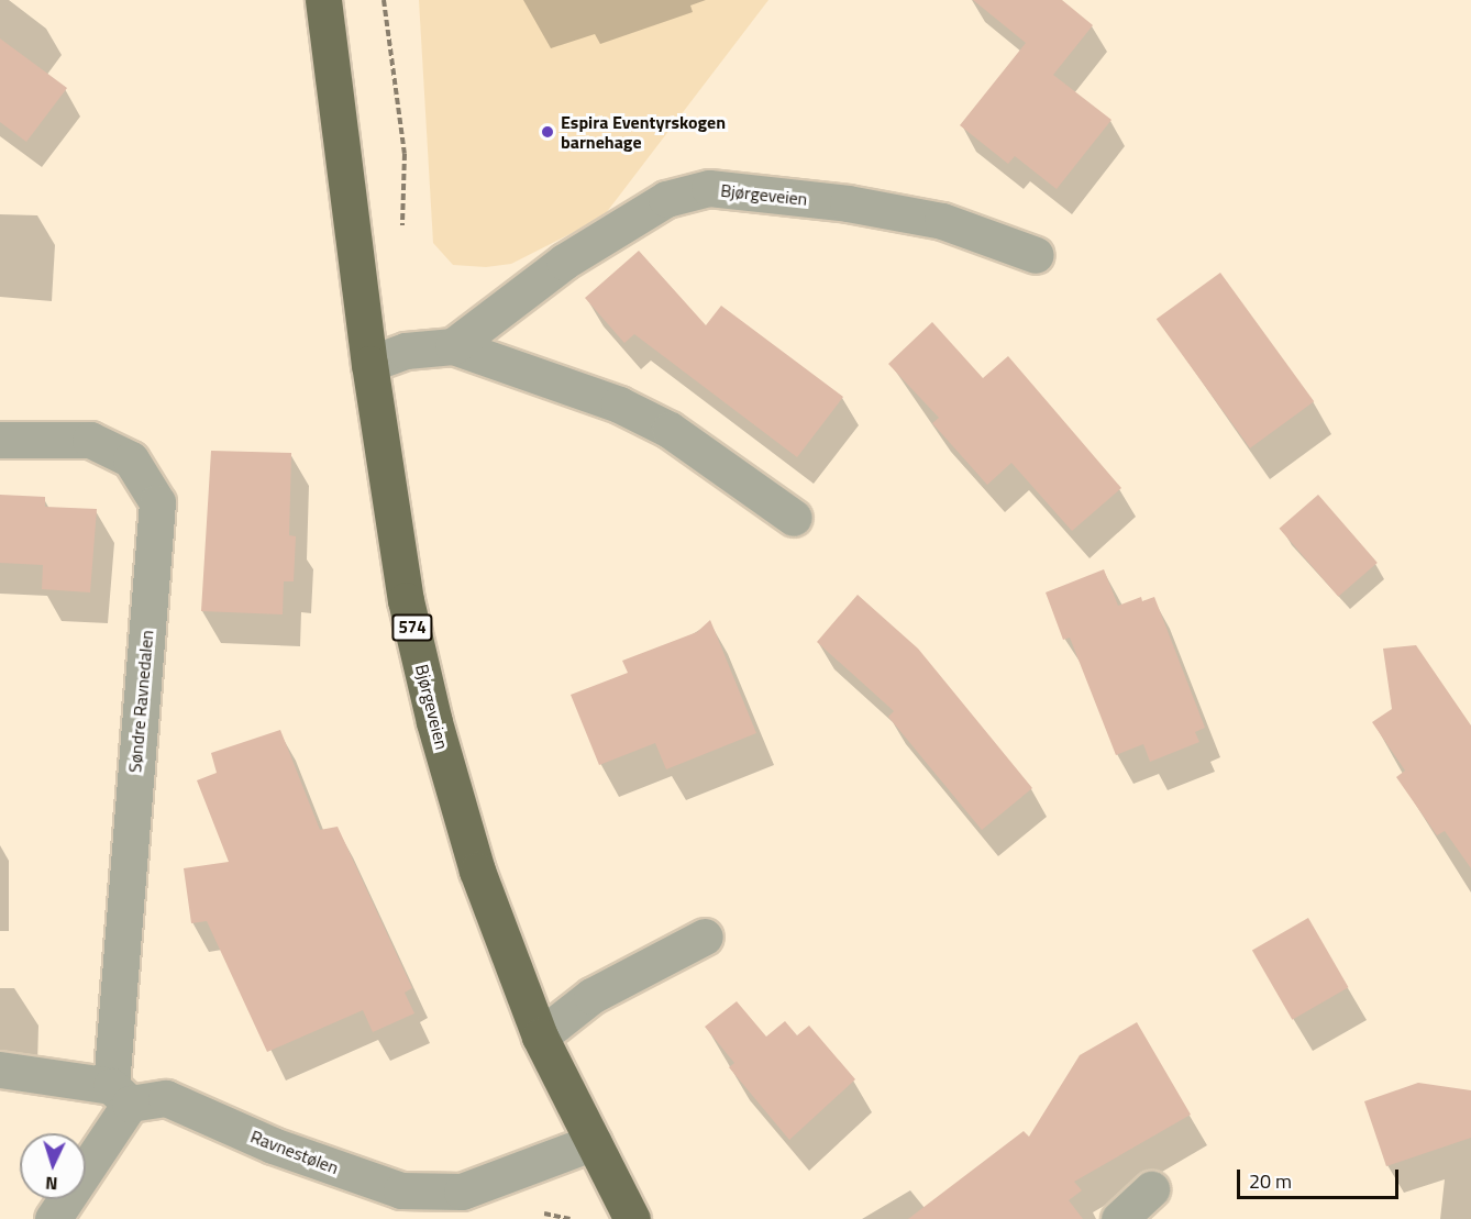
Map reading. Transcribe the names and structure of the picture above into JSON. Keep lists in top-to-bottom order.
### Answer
{
  "streets": {
    "main road": ["Bjørgeveien", "574"],
    "street": ["Søndre Ravnedalen", "Ravnestølen"]
  },
  "crossings": [
    ["Bjørgeveien", "Ravnestølen"],
    ["Søndre Ravnedalen", "Ravnestølen"]
  ],
  "places": ["Espira Eventyrskogen barnehage"],
  "scale_bar": "20 m",
  "north": "bottom"
}
